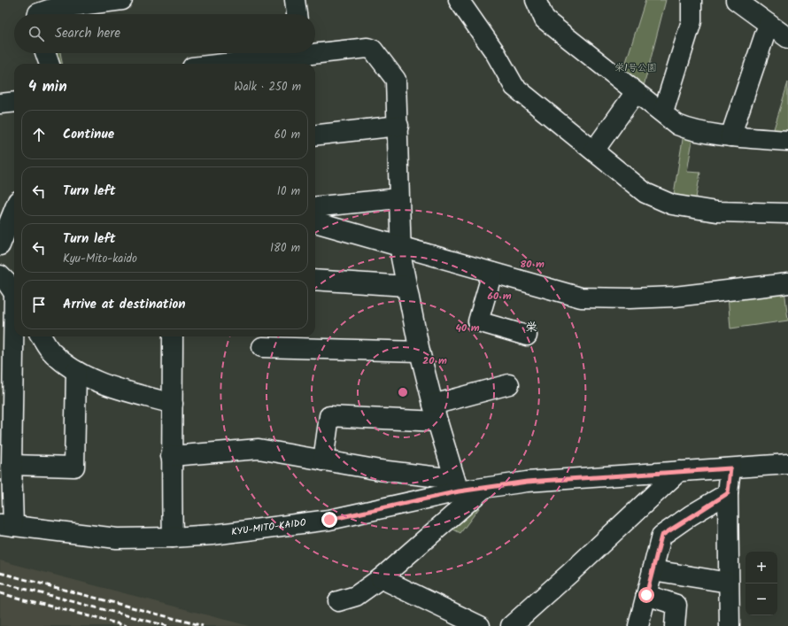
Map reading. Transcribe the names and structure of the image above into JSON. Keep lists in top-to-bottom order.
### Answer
{
  "streets": {
    "street": ["KYU-MITO-KAIDO"]
  },
  "districts": ["栄"],
  "parks": ["栄1号公園"],
  "page": {
    "search": "Search here",
    "heading": ["4 min", "Walk · 250 m"],
    "list": [
      ["Continue", "60 m"],
      ["Turn left", "10 m"],
      ["Turn left", "Kyu-Mito-kaido", "180 m"],
      "Arrive at destination"
    ],
    "map_buttons": ["+", "−"]
  },
  "rings": [
    "80 m",
    "60 m",
    "40 m",
    "20 m"
  ]
}
